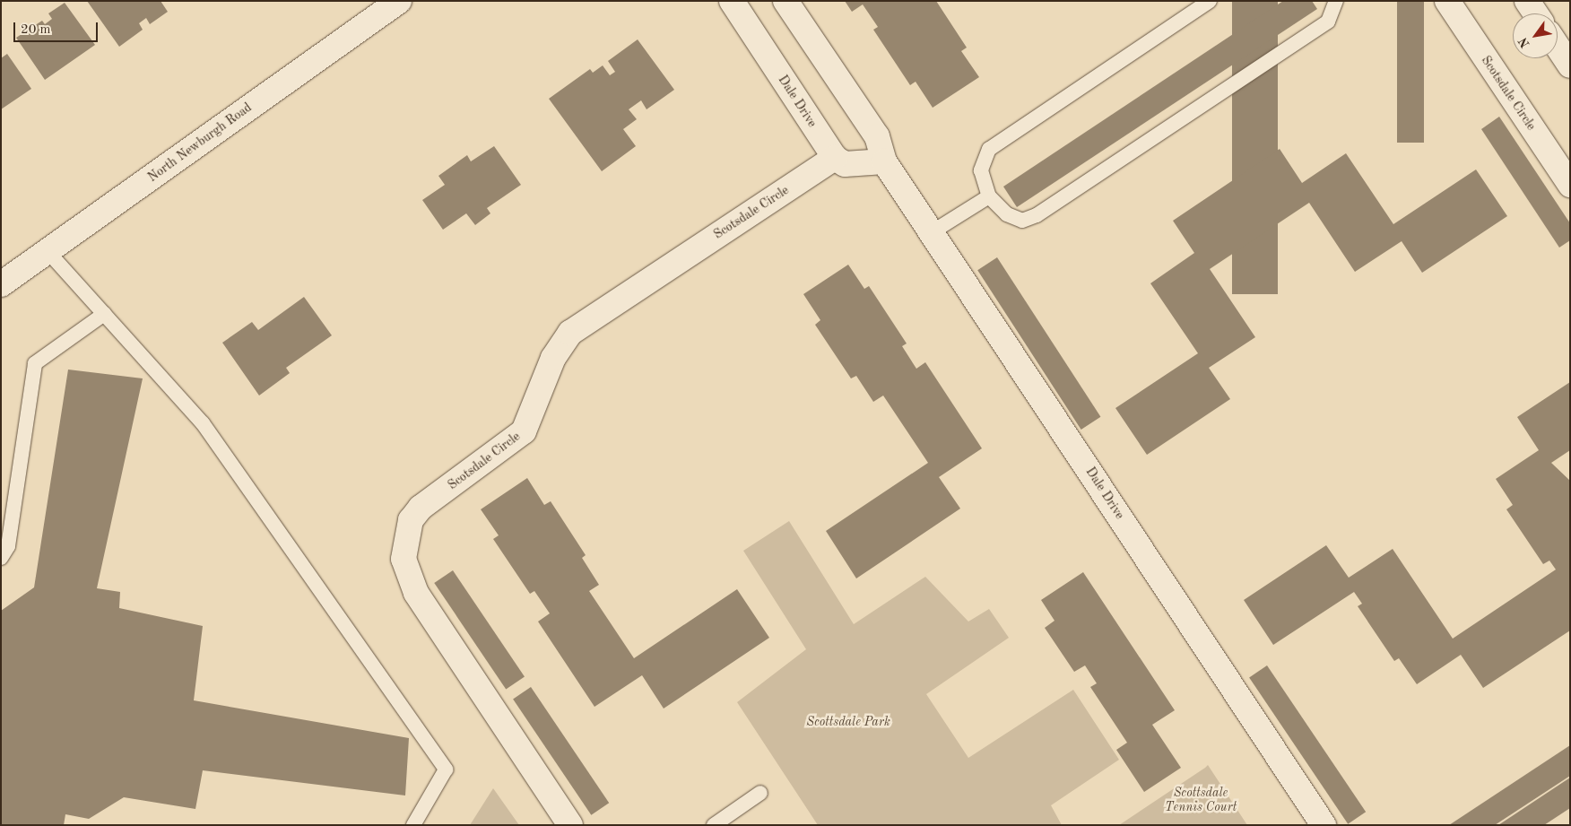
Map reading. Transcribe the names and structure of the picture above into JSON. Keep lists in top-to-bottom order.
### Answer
{
  "streets": {
    "street": ["Scotsdale Circle", "Dale Drive", "North Newburgh Road"]
  },
  "crossings": [
    ["Scotsdale Circle", "Dale Drive"]
  ],
  "parks": ["Scottsdale Park", "Scottsdale Tennis Court"],
  "scale_bar": "20 m",
  "north": "bottom left"
}
